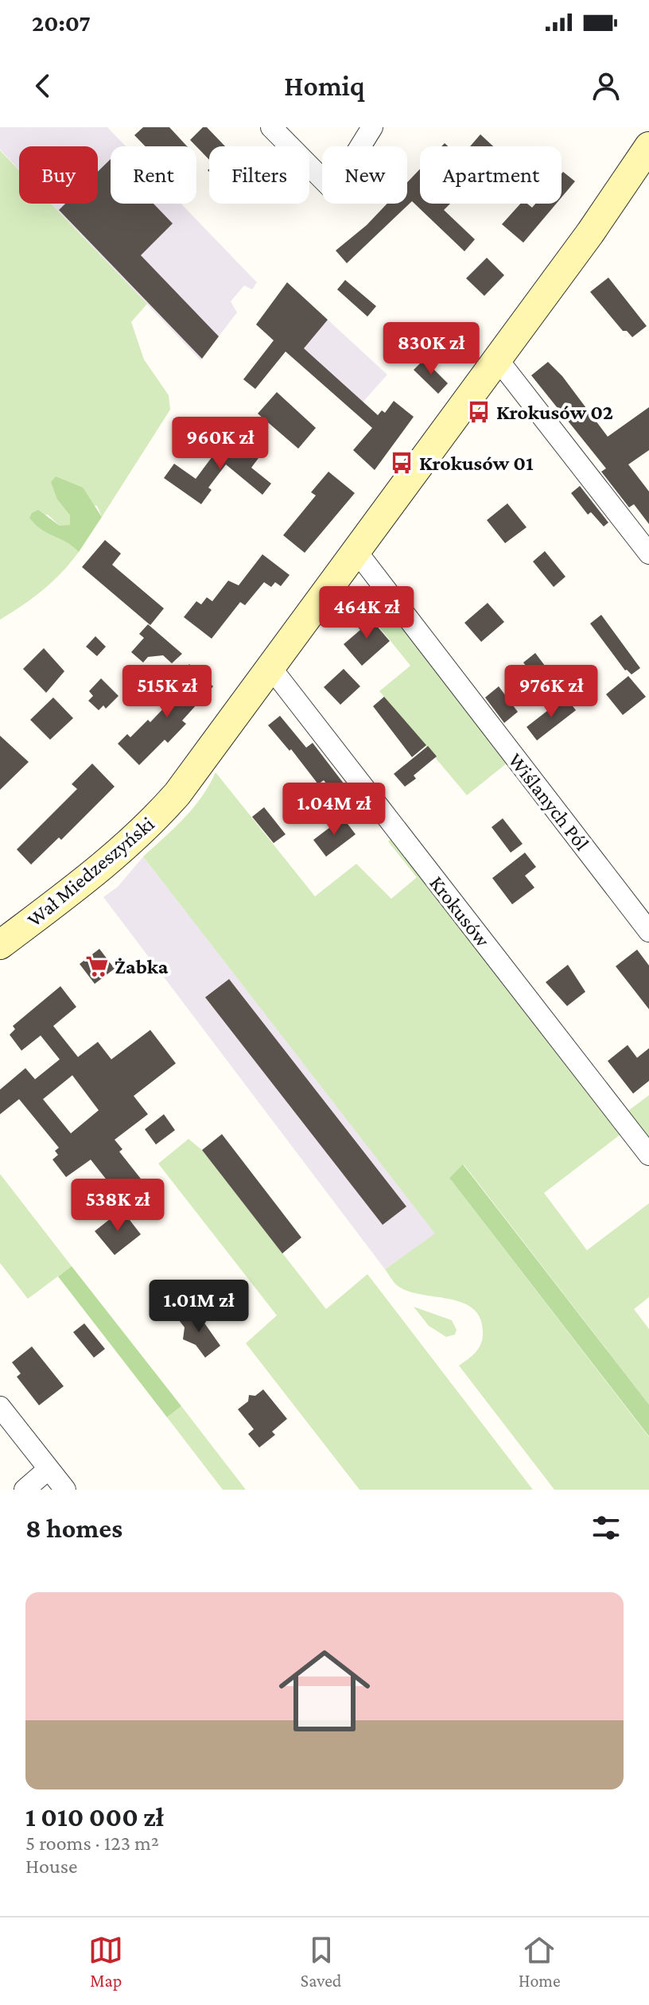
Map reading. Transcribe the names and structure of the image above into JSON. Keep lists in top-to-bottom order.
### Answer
{
  "streets": {
    "main road": ["Wał Miedzeszyński"],
    "street": ["Wiślanych Pól", "Krokusów"]
  },
  "crossings": [
    ["Wiślanych Pól", "Wał Miedzeszyński"],
    ["Wał Miedzeszyński", "Krokusów"]
  ],
  "places": {
    "bus stop": ["Krokusów 02", "Krokusów 01"],
    "supermarket": ["Żabka"]
  },
  "page": {
    "status": "20:07",
    "header": "Homiq",
    "chip": [
      "Buy",
      "Rent",
      "Filters",
      "New",
      "Apartment"
    ],
    "price": [
      "830K zł",
      "960K zł",
      "464K zł",
      "515K zł",
      "976K zł",
      "1.04M zł",
      "538K zł",
      "1.01M zł"
    ],
    "heading": "8 homes",
    "list": [
      {
        "name": "1 010 000 zł",
        "note": "5 rooms · 123 m² · House"
      }
    ],
    "tabs": ["Map", "Saved", "Home"]
  }
}
